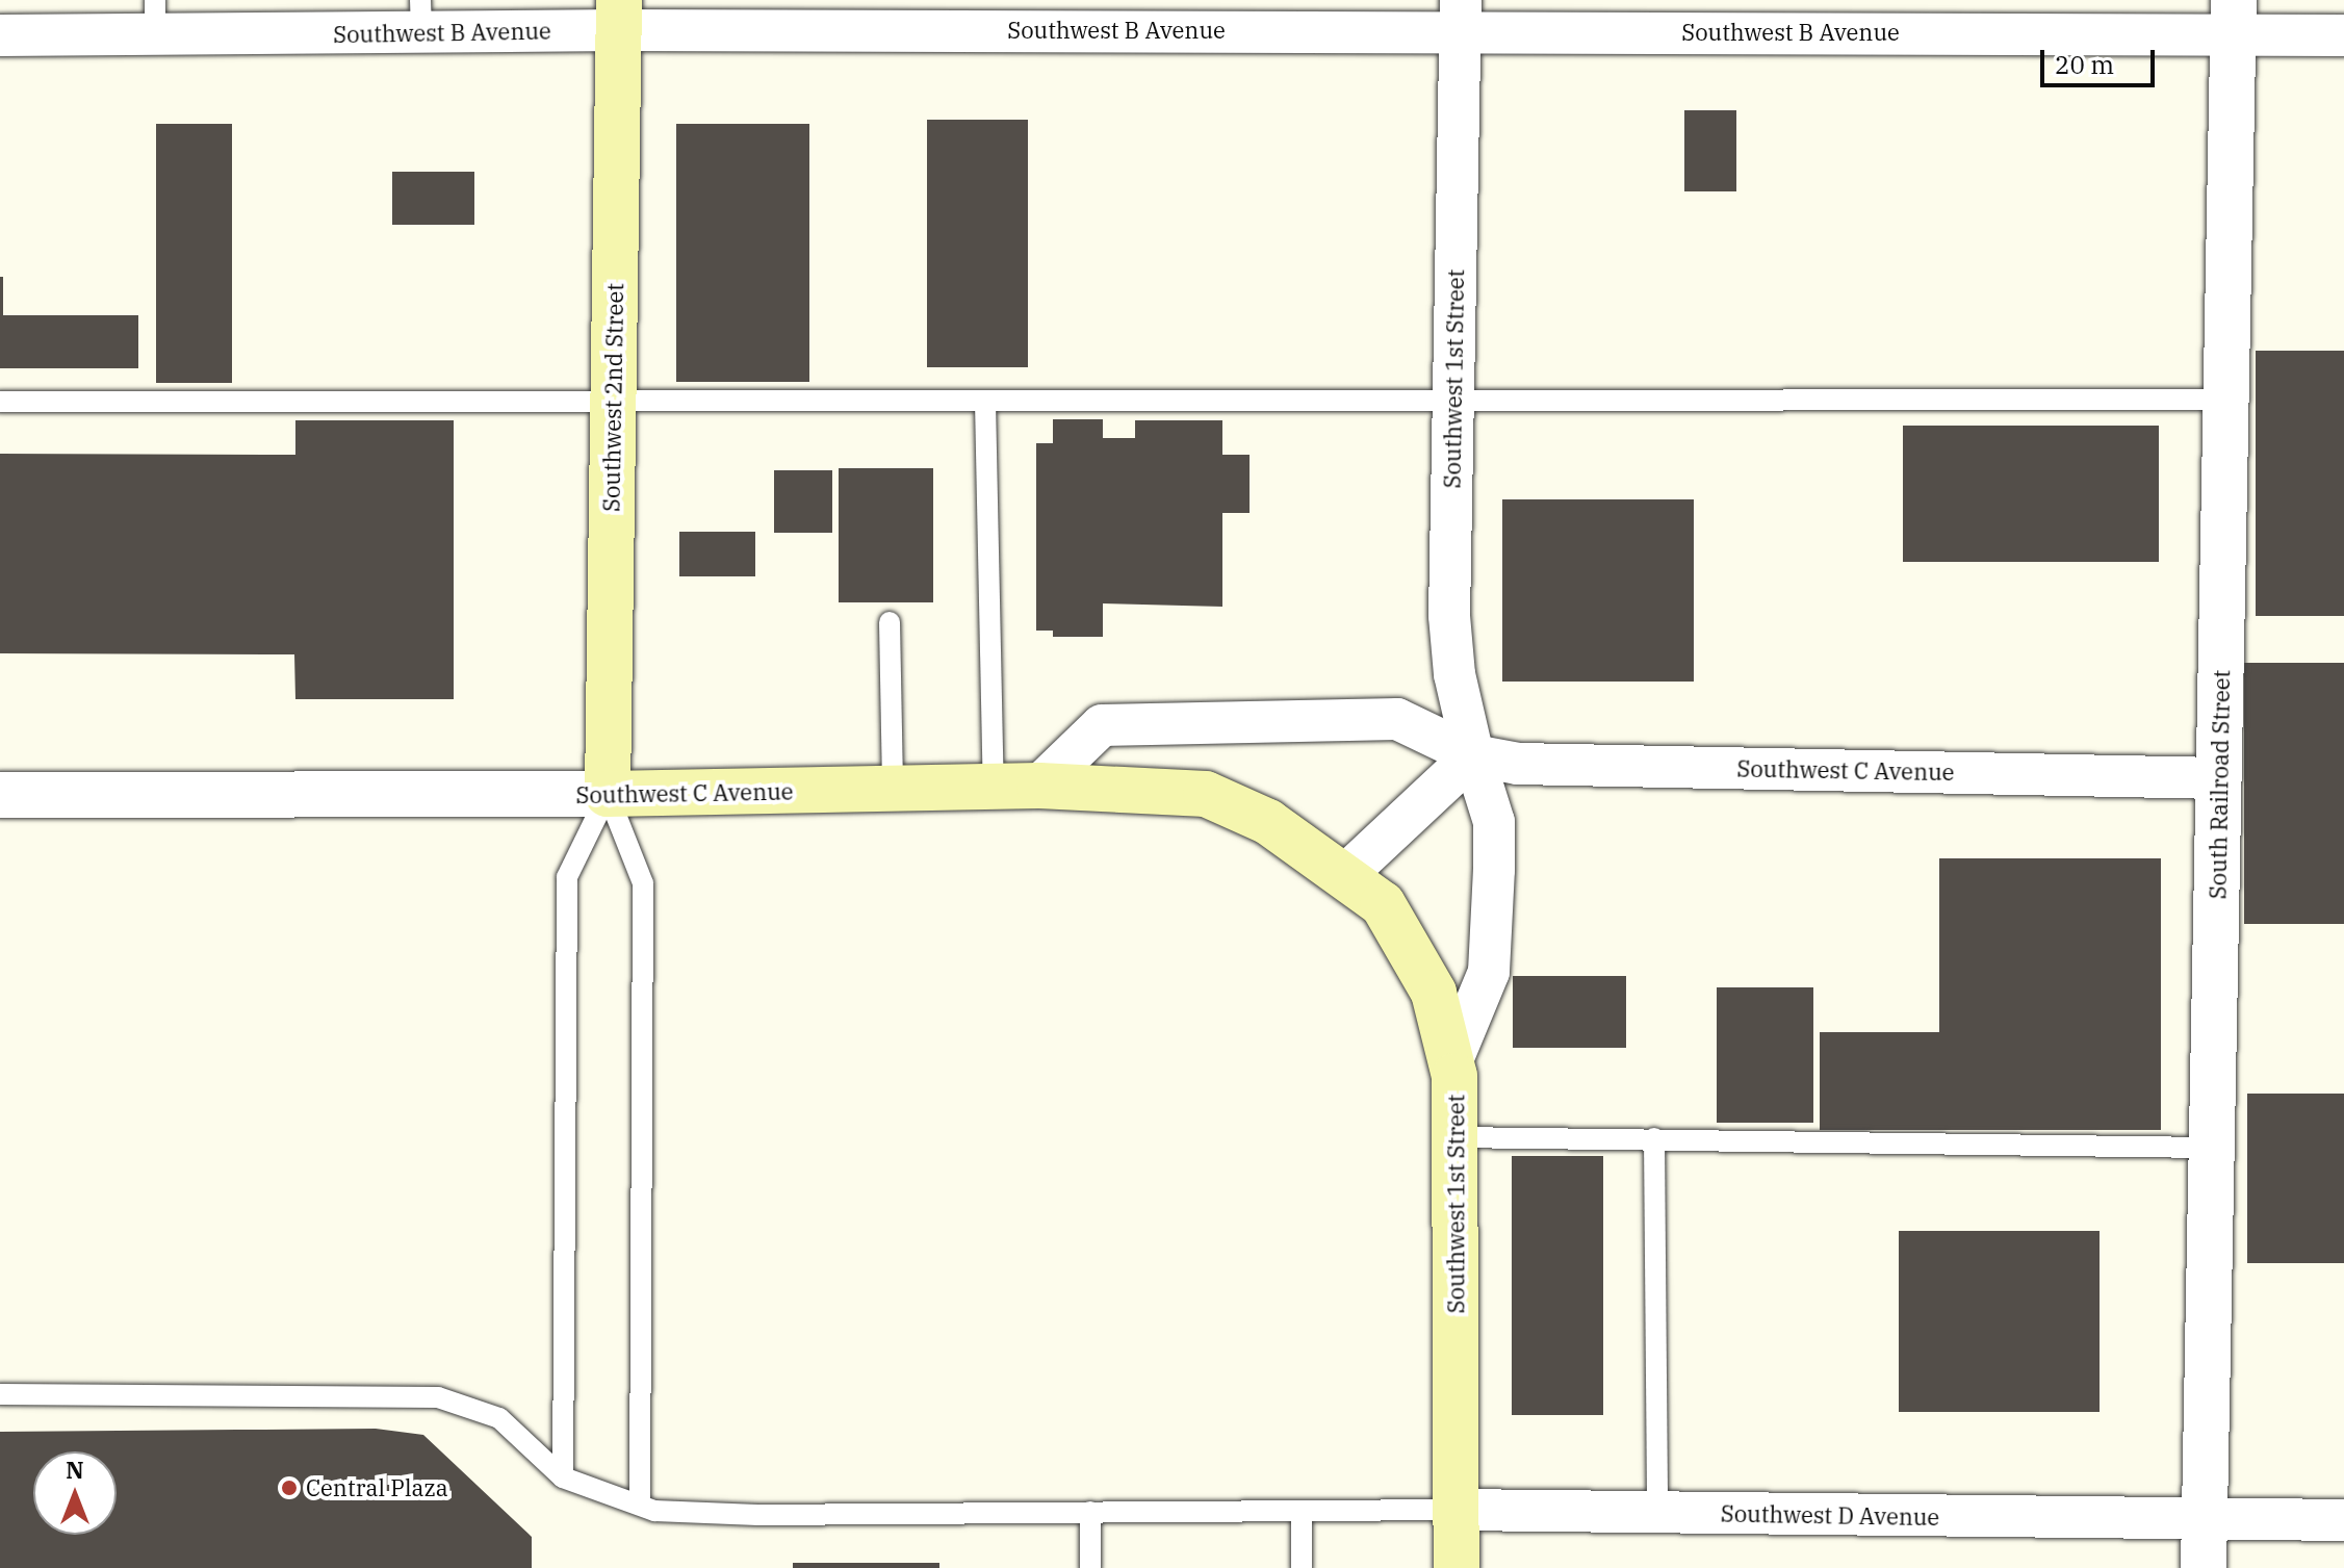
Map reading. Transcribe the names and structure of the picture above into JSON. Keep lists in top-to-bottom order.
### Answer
{
  "streets": {
    "main road": ["Southwest 1st Street", "Southwest 2nd Street", "Southwest C Avenue"],
    "street": ["Southwest B Avenue", "South Railroad Street", "Southwest D Avenue"]
  },
  "crossings": [
    ["Southwest B Avenue", "Southwest 1st Street"],
    ["Southwest B Avenue", "Southwest 2nd Street"],
    ["Southwest B Avenue", "South Railroad Street"],
    ["Southwest 1st Street", "Southwest C Avenue"],
    ["Southwest 1st Street", "Southwest D Avenue"],
    ["Southwest 2nd Street", "Southwest C Avenue"],
    ["Southwest C Avenue", "South Railroad Street"],
    ["South Railroad Street", "Southwest D Avenue"]
  ],
  "places": ["Central Plaza"],
  "scale_bar": "20 m",
  "north": "top"
}
